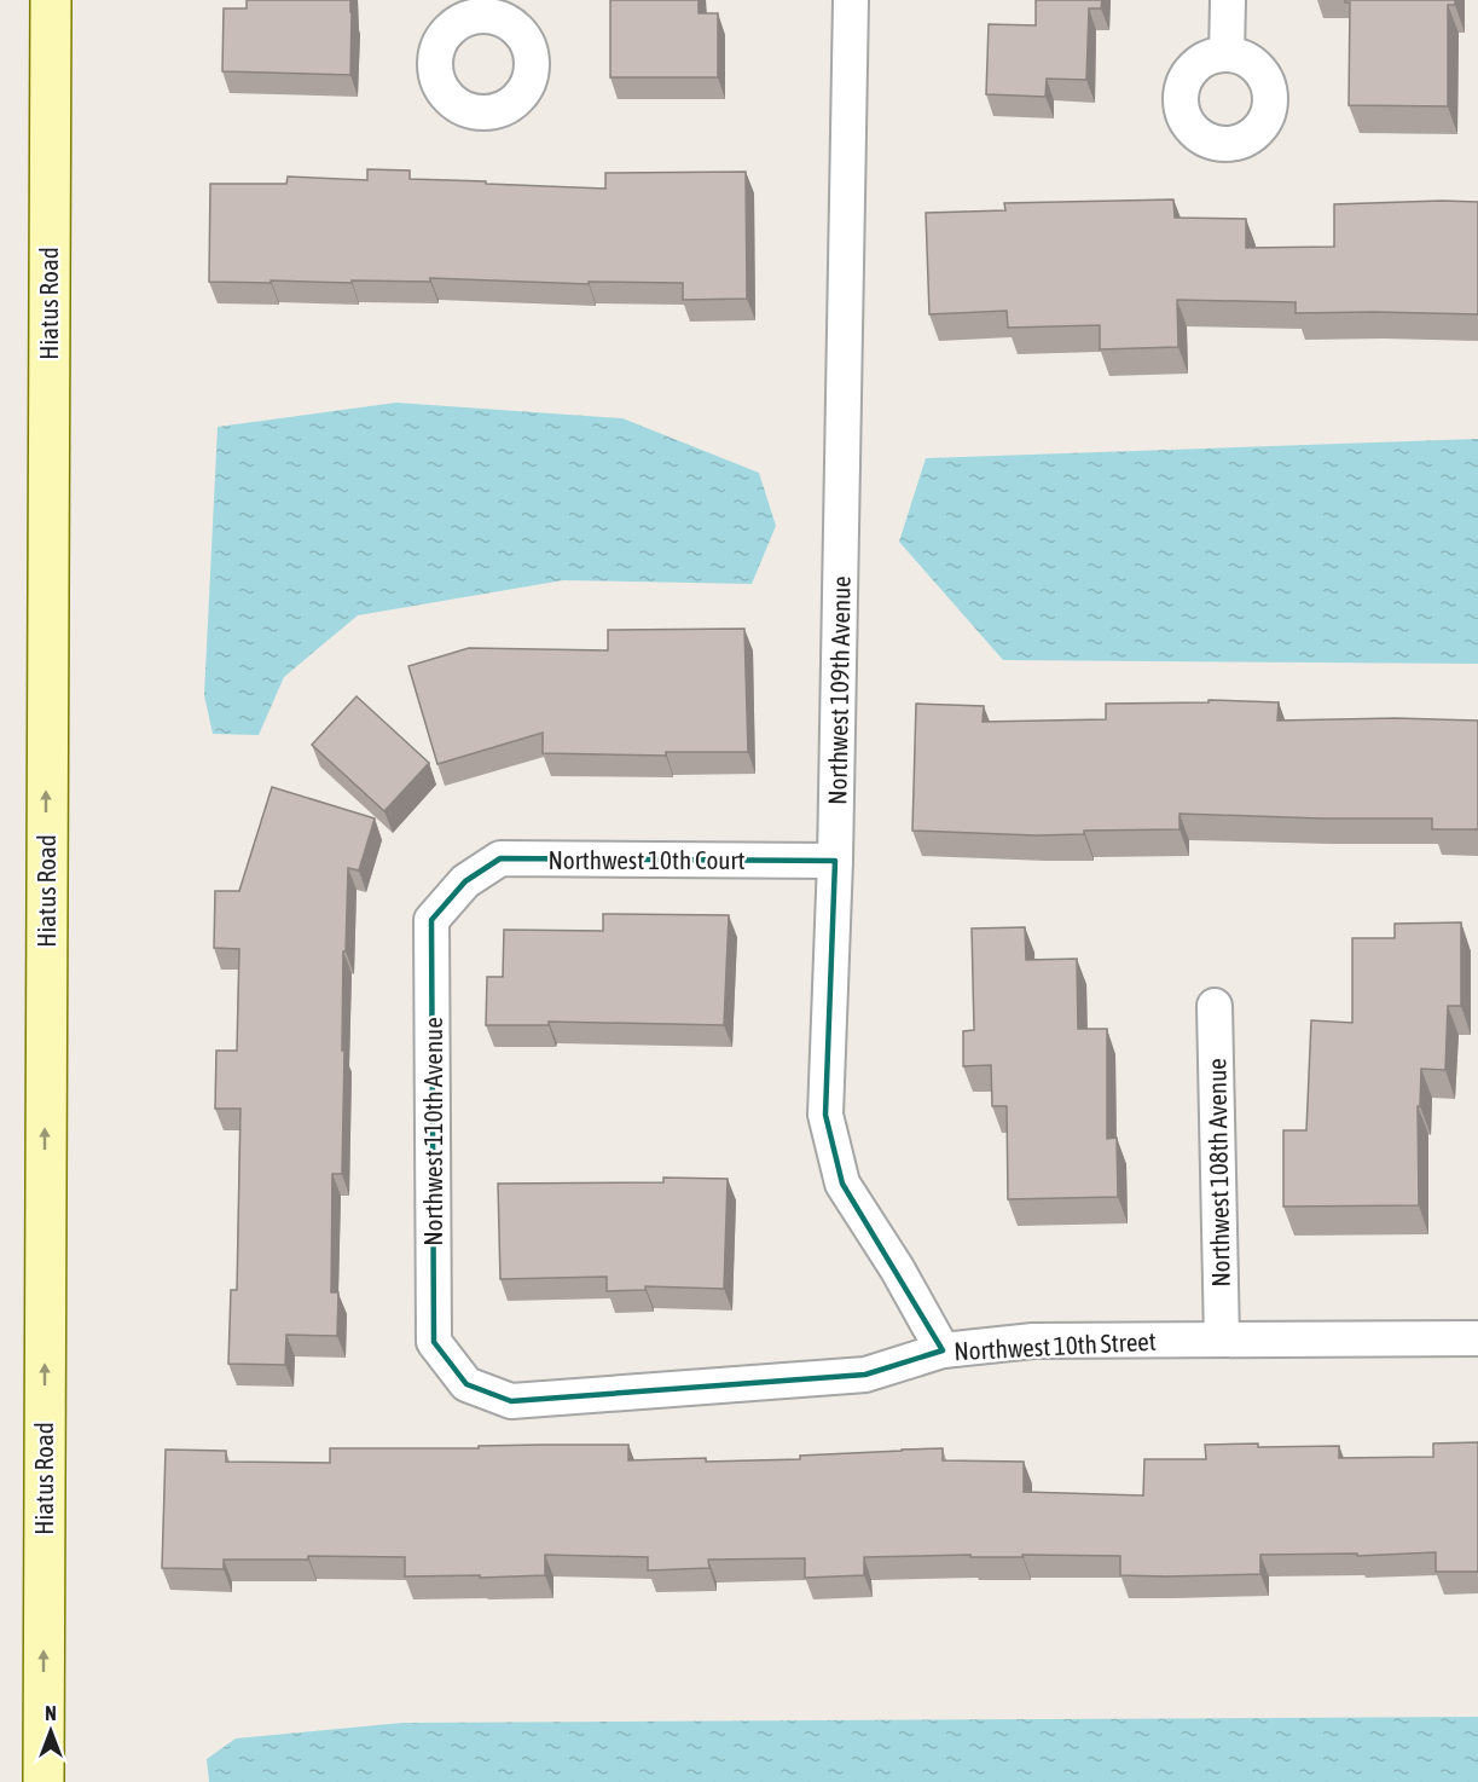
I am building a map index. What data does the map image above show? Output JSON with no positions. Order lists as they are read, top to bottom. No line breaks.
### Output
{"streets":{"main road":["Hiatus Road"],"street":["Northwest 109th Avenue","Northwest 10th Court","Northwest 110th Avenue","Northwest 108th Avenue","Northwest 10th Street"]},"crossings":[["Northwest 109th Avenue","Northwest 10th Court"],["Northwest 109th Avenue","Northwest 10th Street"],["Northwest 10th Court","Northwest 110th Avenue"],["Northwest 110th Avenue","Northwest 10th Street"],["Northwest 108th Avenue","Northwest 10th Street"]],"one_way":["Hiatus Road"],"north":"top"}
